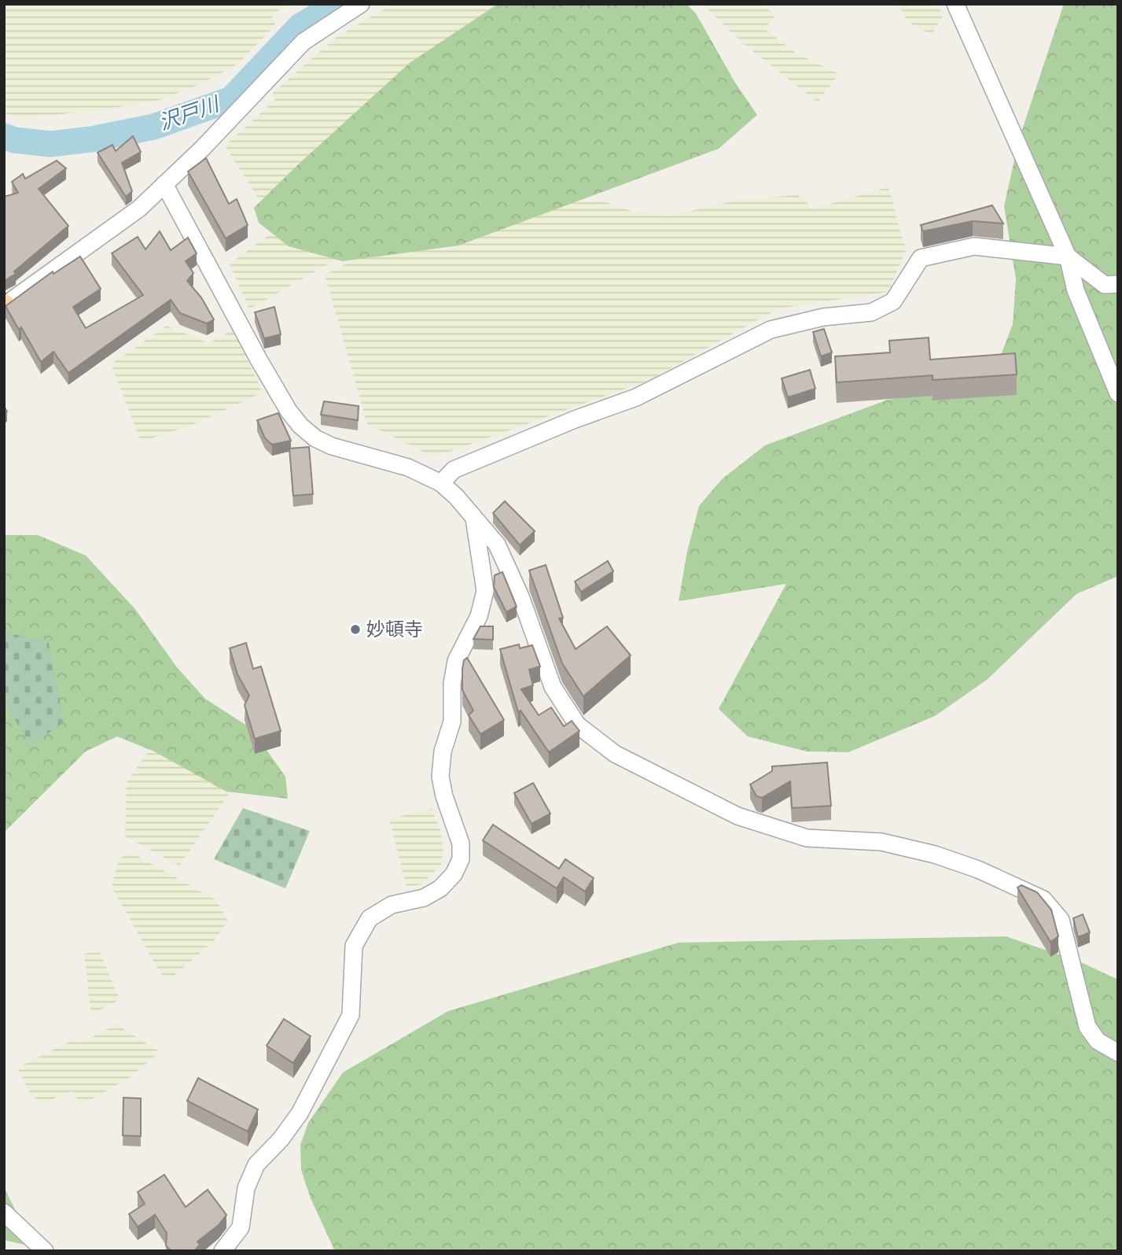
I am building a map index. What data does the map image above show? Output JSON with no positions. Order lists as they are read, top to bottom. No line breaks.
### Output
{"water":["沢戸川"],"places":["妙頓寺"]}
